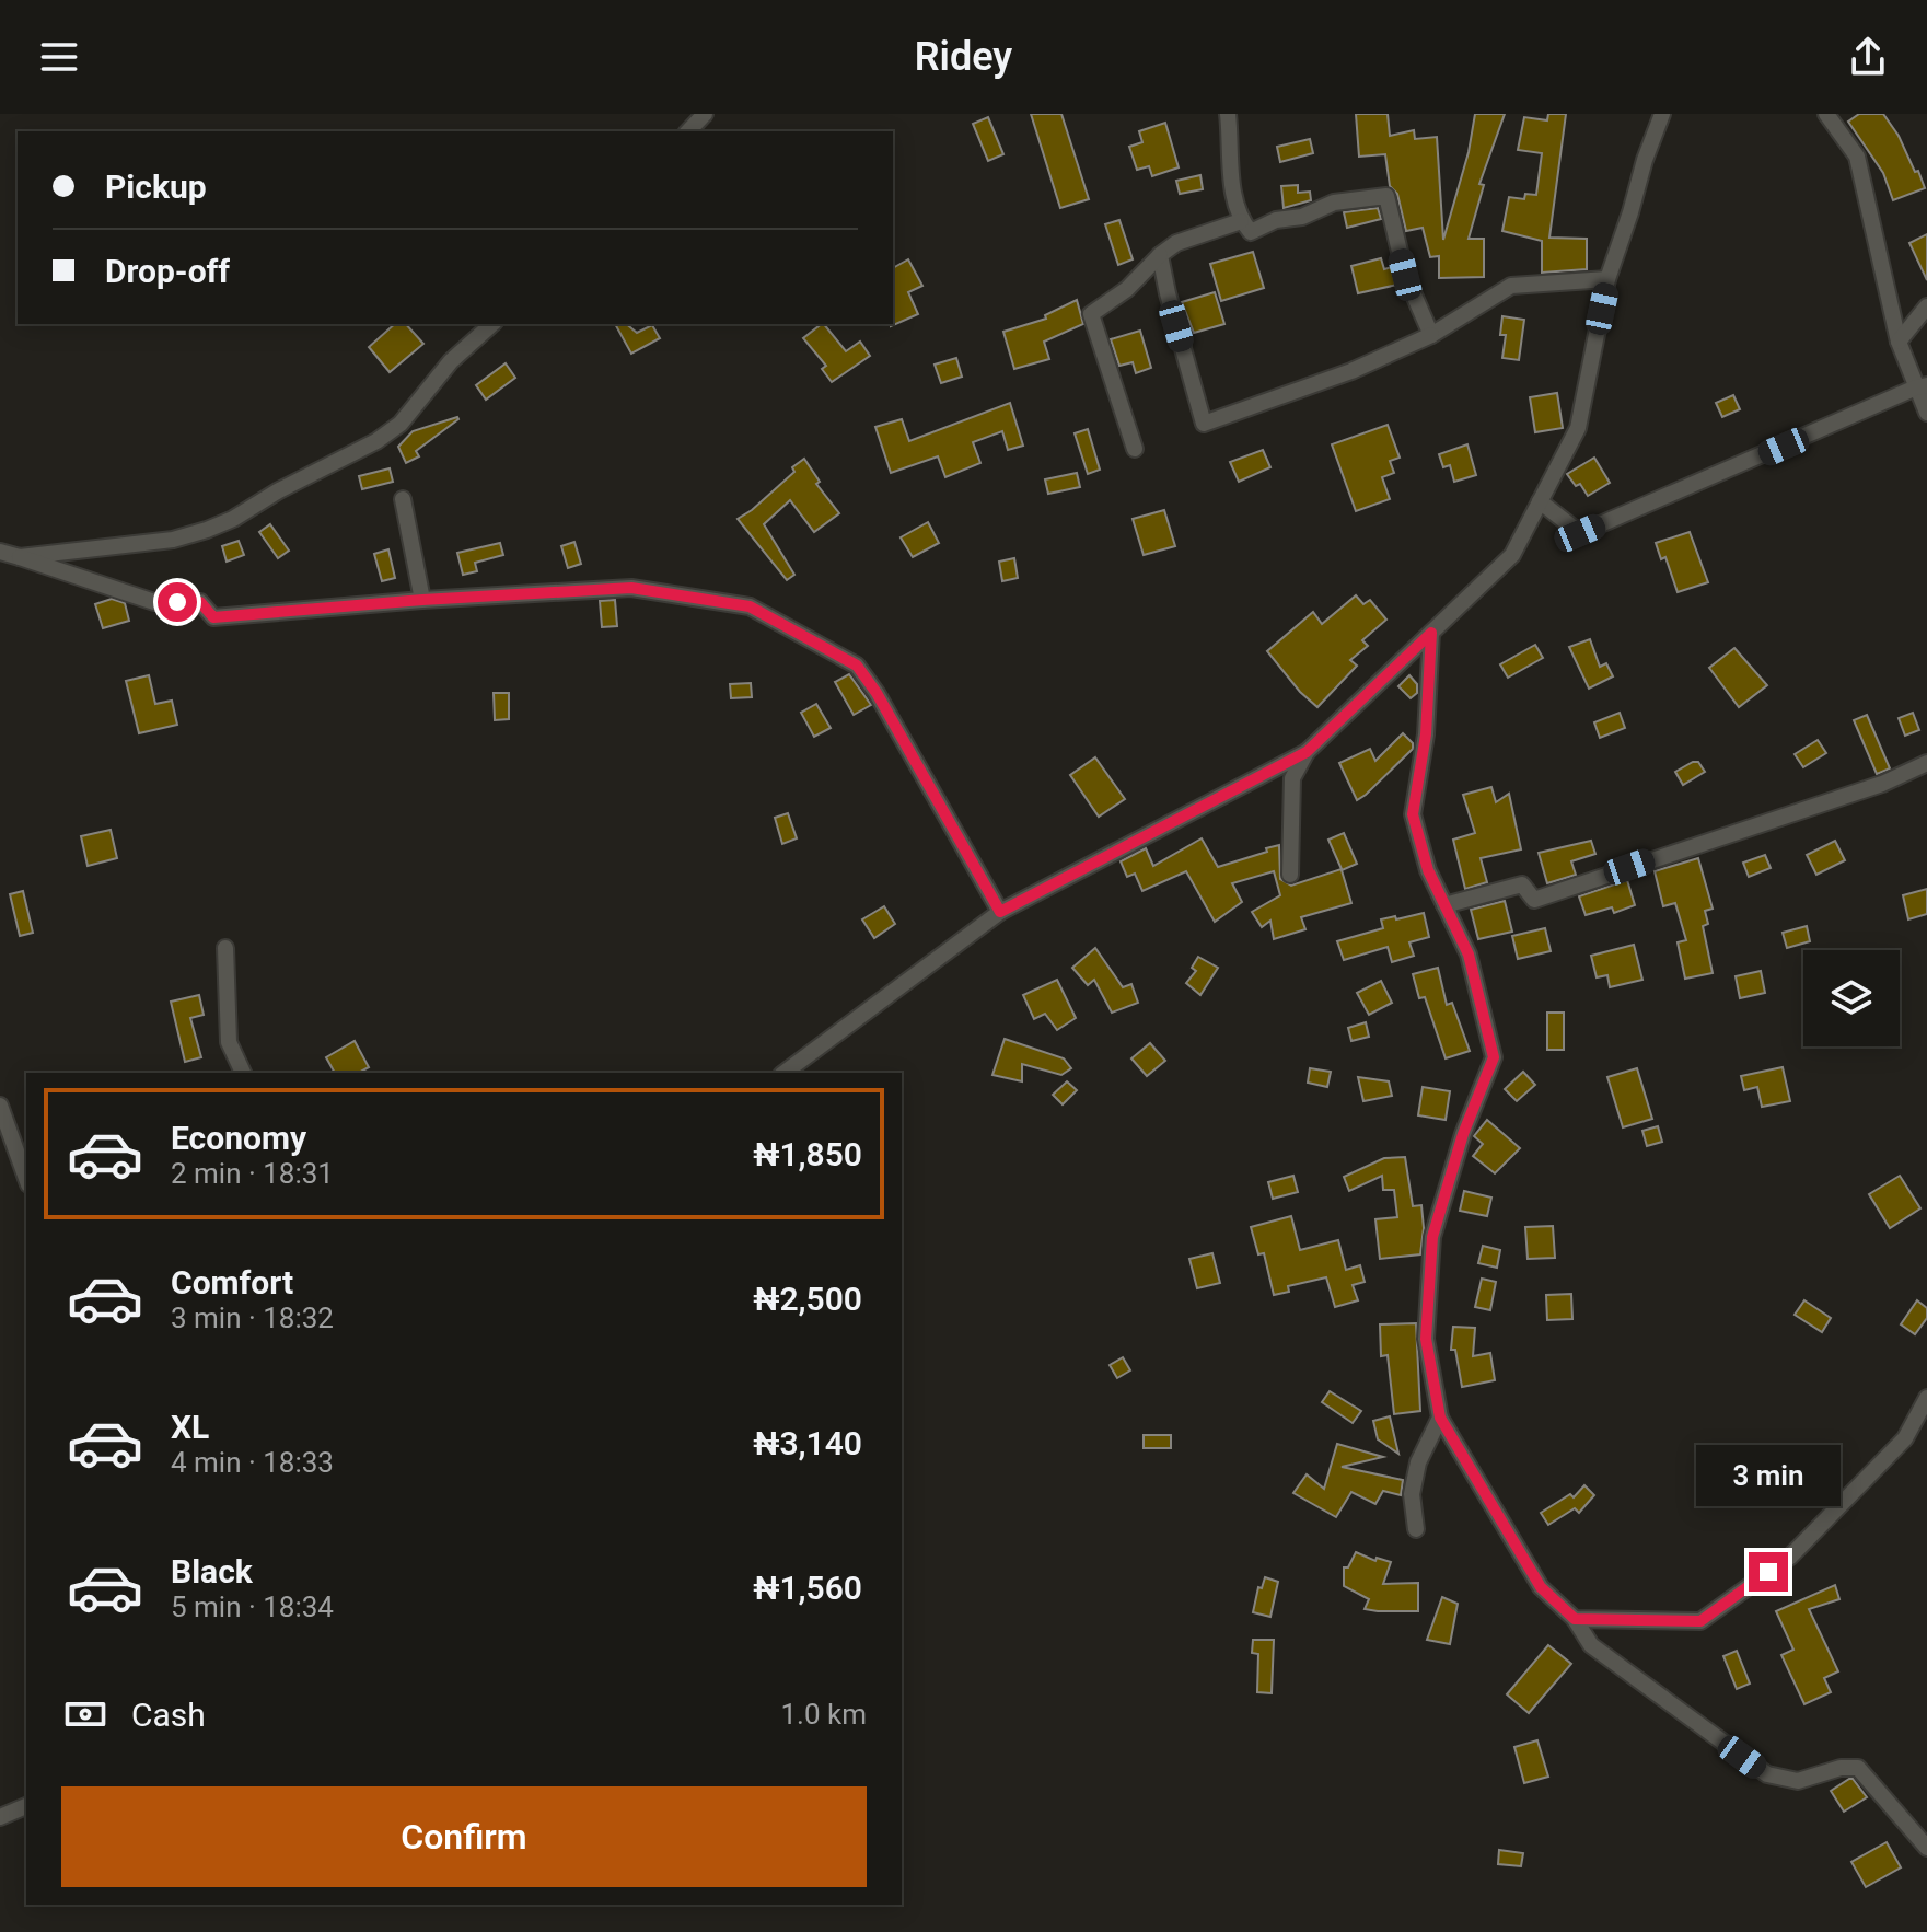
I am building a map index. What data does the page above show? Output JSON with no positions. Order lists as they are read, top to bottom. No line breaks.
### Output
{"page":{"header":"Ridey","banner":["Pickup","Drop-off"],"list":[{"name":"Economy","note":"2 min · 18:31","value":"₦1,850"},{"name":"Comfort","note":"3 min · 18:32","value":"₦2,500"},{"name":"XL","note":"4 min · 18:33","value":"₦3,140"},{"name":"Black","note":"5 min · 18:34","value":"₦1,560"}],"bubble":"3 min","pay":["Cash","1.0 km"],"buttons":"Confirm"}}
